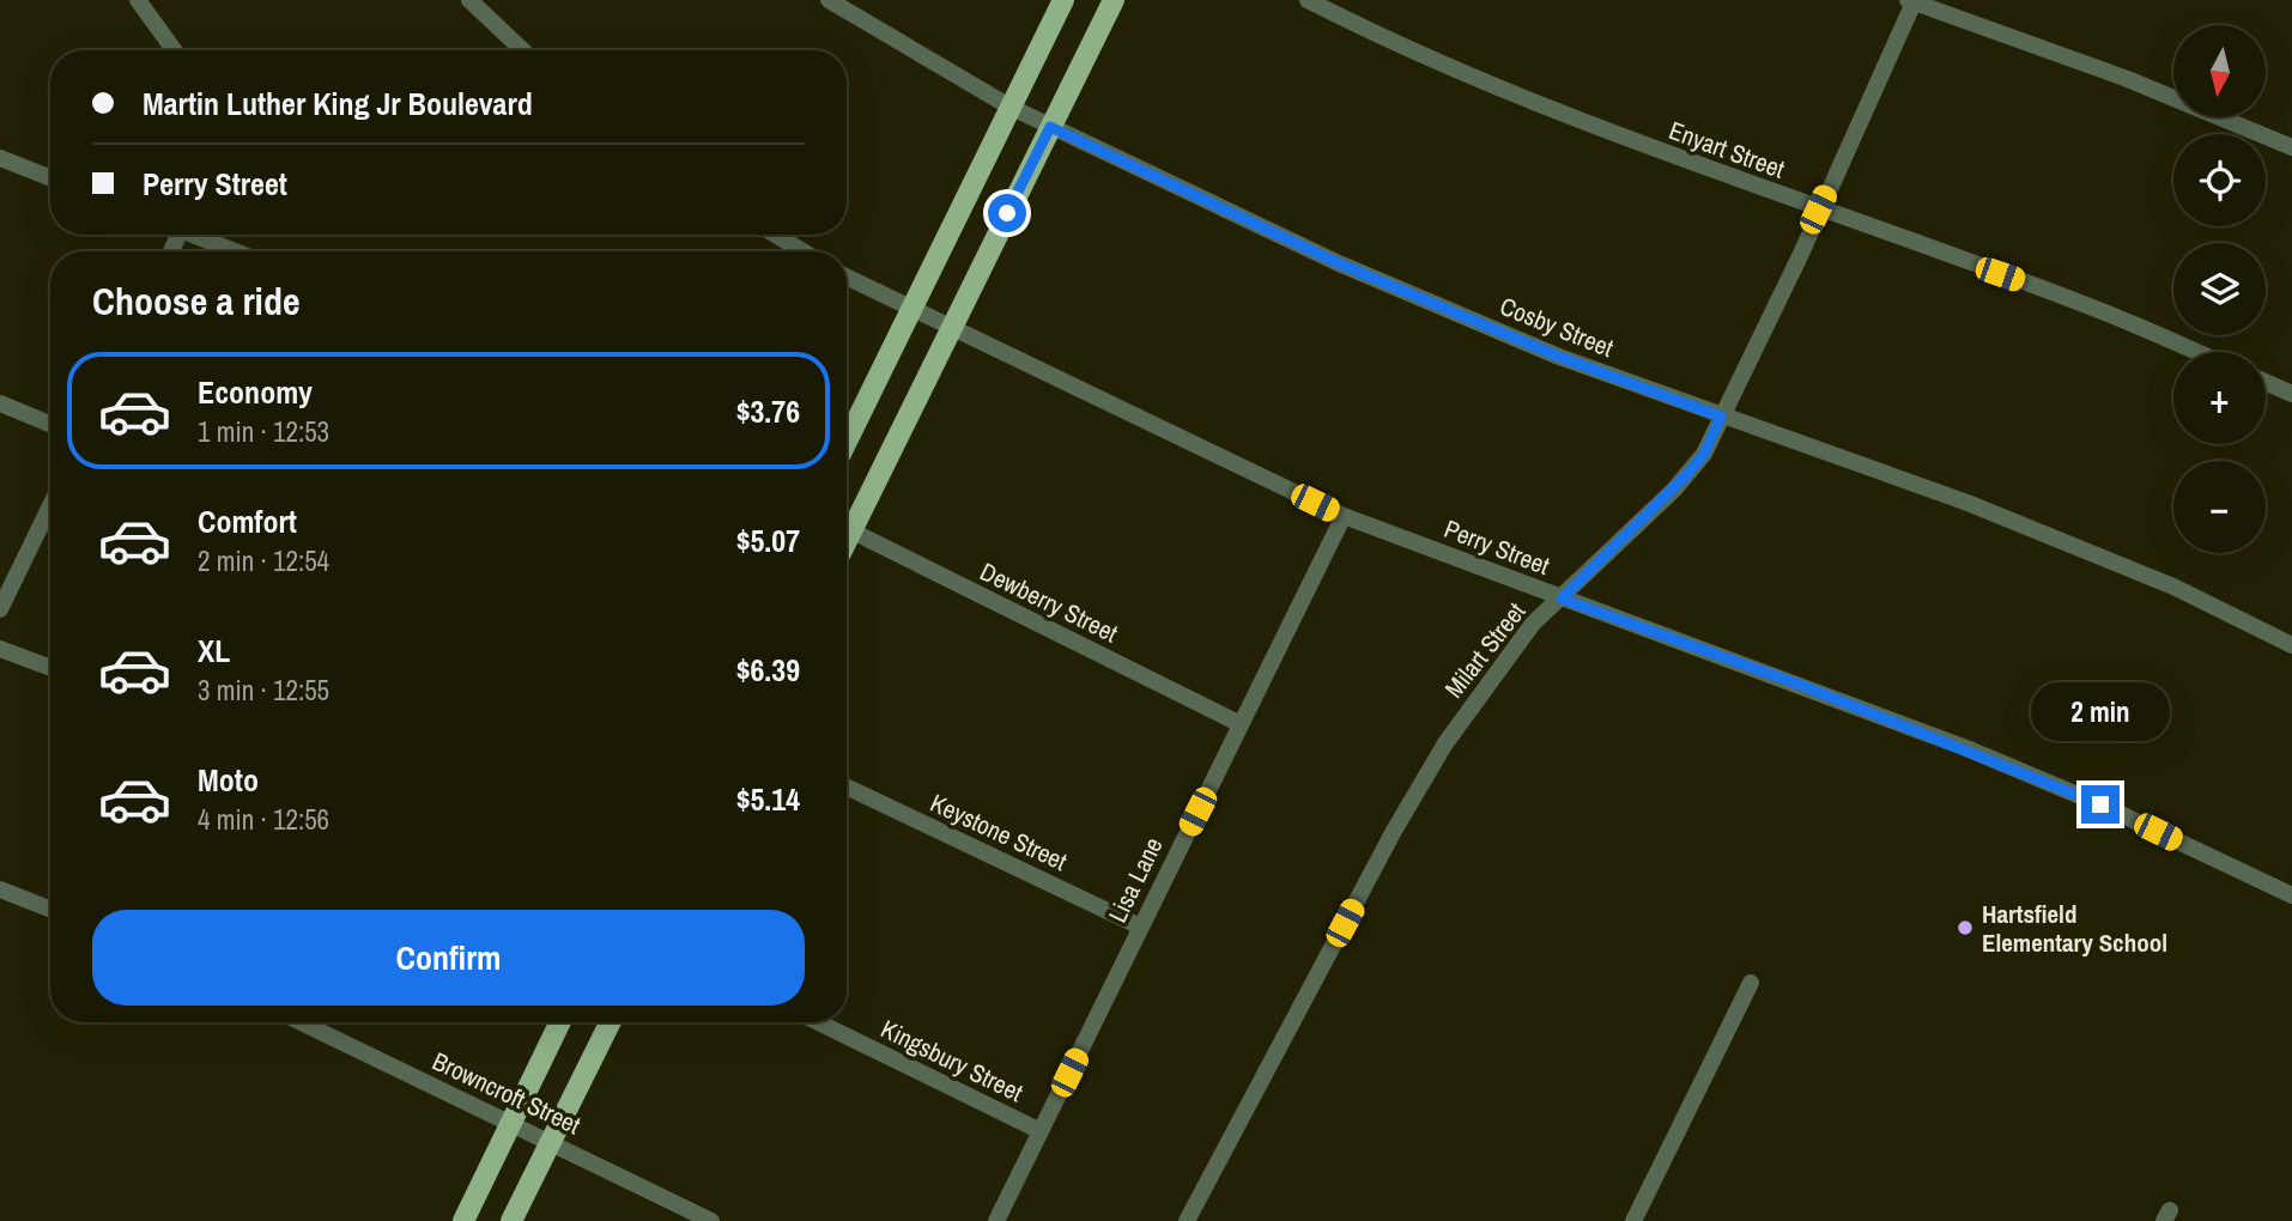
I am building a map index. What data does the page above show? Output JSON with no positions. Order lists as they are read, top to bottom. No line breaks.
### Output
{"streets":{"street":["Enyart Street","Cosby Street","Perry Street","Dewberry Street","Milart Street","Keystone Street","Lisa Lane","Kingsbury Street","Browncroft Street"]},"crossings":[["Enyart Street","Milart Street"],["Cosby Street","Milart Street"],["Perry Street","Milart Street"],["Perry Street","Lisa Lane"],["Dewberry Street","Lisa Lane"],["Keystone Street","Lisa Lane"],["Lisa Lane","Kingsbury Street"]],"places":["Hartsfield Elementary School"],"north":"bottom","page":{"map_buttons":["+","−"],"banner":["Martin Luther King Jr Boulevard","Perry Street"],"heading":"Choose a ride","list":[{"name":"Economy","note":"1 min · 12:53","value":"$3.76"},{"name":"Comfort","note":"2 min · 12:54","value":"$5.07"},{"name":"XL","note":"3 min · 12:55","value":"$6.39"},{"name":"Moto","note":"4 min · 12:56","value":"$5.14"}],"bubble":"2 min","buttons":"Confirm"}}
